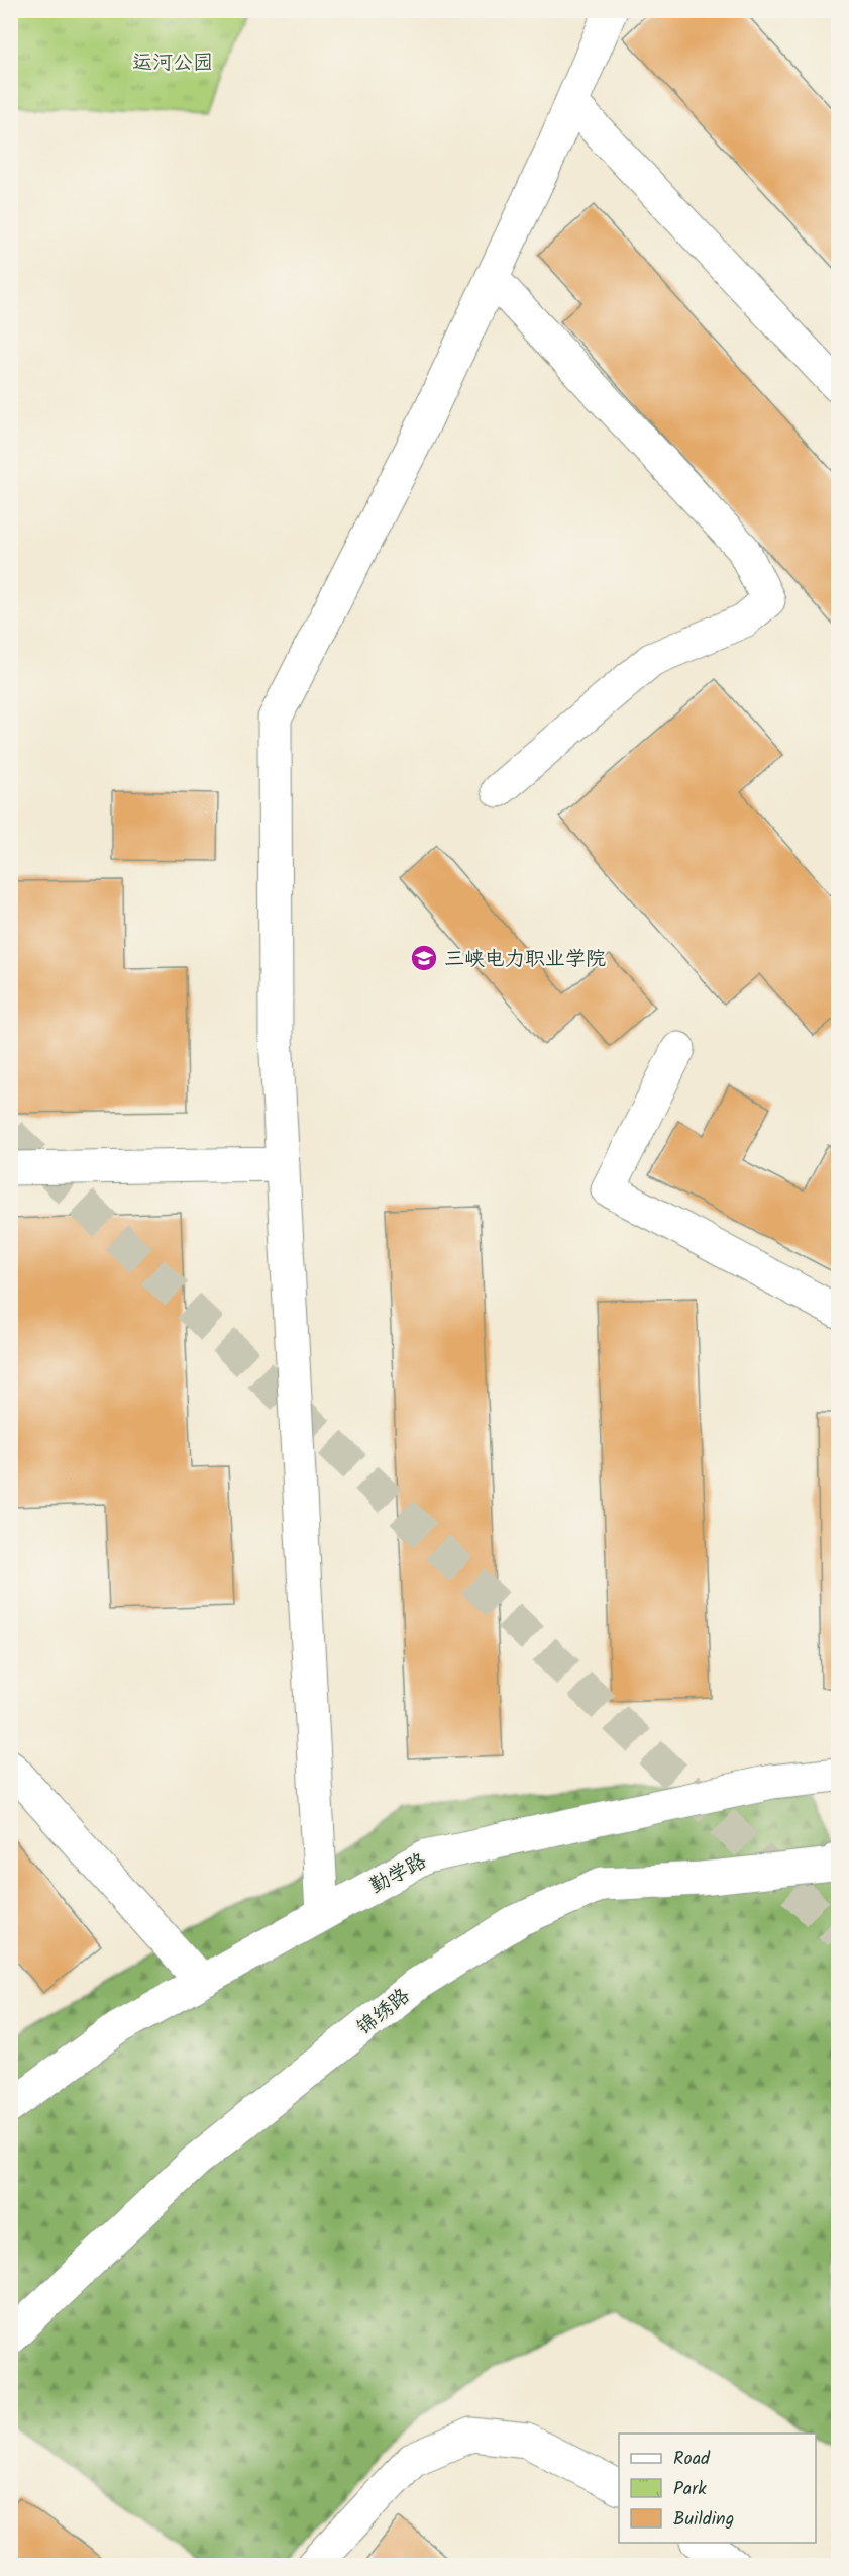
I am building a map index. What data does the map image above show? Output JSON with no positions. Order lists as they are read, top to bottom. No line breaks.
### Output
{"streets":{"lane":["勤学路","锦绣路"]},"parks":["运河公园"],"places":{"school or university":["三峡电力职业学院"]},"legend":["Road","Park","Building"]}
